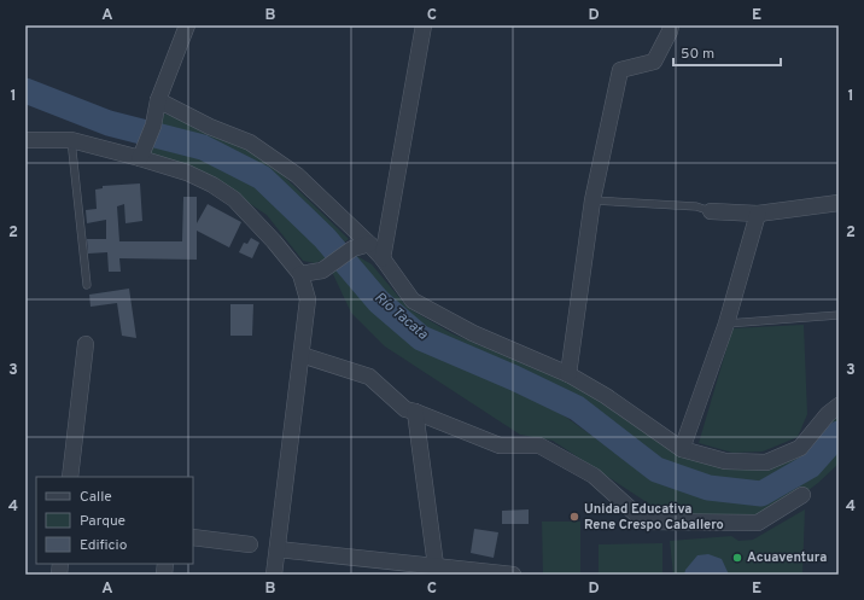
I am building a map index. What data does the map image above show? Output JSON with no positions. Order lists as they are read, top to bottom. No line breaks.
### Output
{"water":["Río Tacata"],"places":["Unidad Educativa Rene Crespo Caballero","Acuaventura"],"legend":["Calle","Parque","Edificio"],"scale_bar":"50 m","grid":{"columns":["A","B","C","D","E"],"rows":["1","2","3","4"]}}
